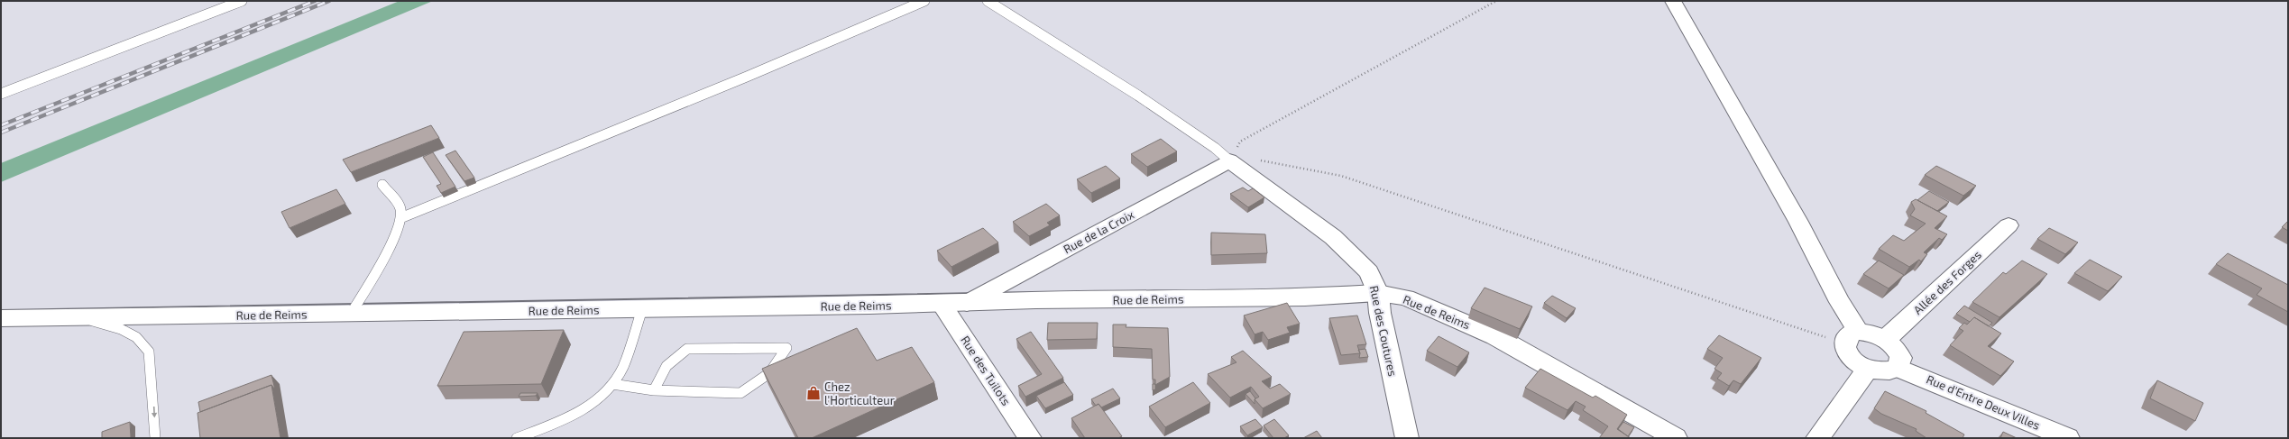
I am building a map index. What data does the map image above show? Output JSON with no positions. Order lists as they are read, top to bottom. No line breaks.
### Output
{"streets":{"street":["Rue de la Croix","Allée des Forges","Rue de Reims","Rue des Coutures","Rue des Tuilots","Rue d'Entre Deux Villes"]},"crossings":[["Rue de la Croix","Rue de Reims"],["Rue de la Croix","Rue des Coutures"],["Allée des Forges","Rue d'Entre Deux Villes"],["Rue de Reims","Rue des Coutures"],["Rue de Reims","Rue des Tuilots"]],"places":{"shop":["Chez l'Horticulteur"]}}
